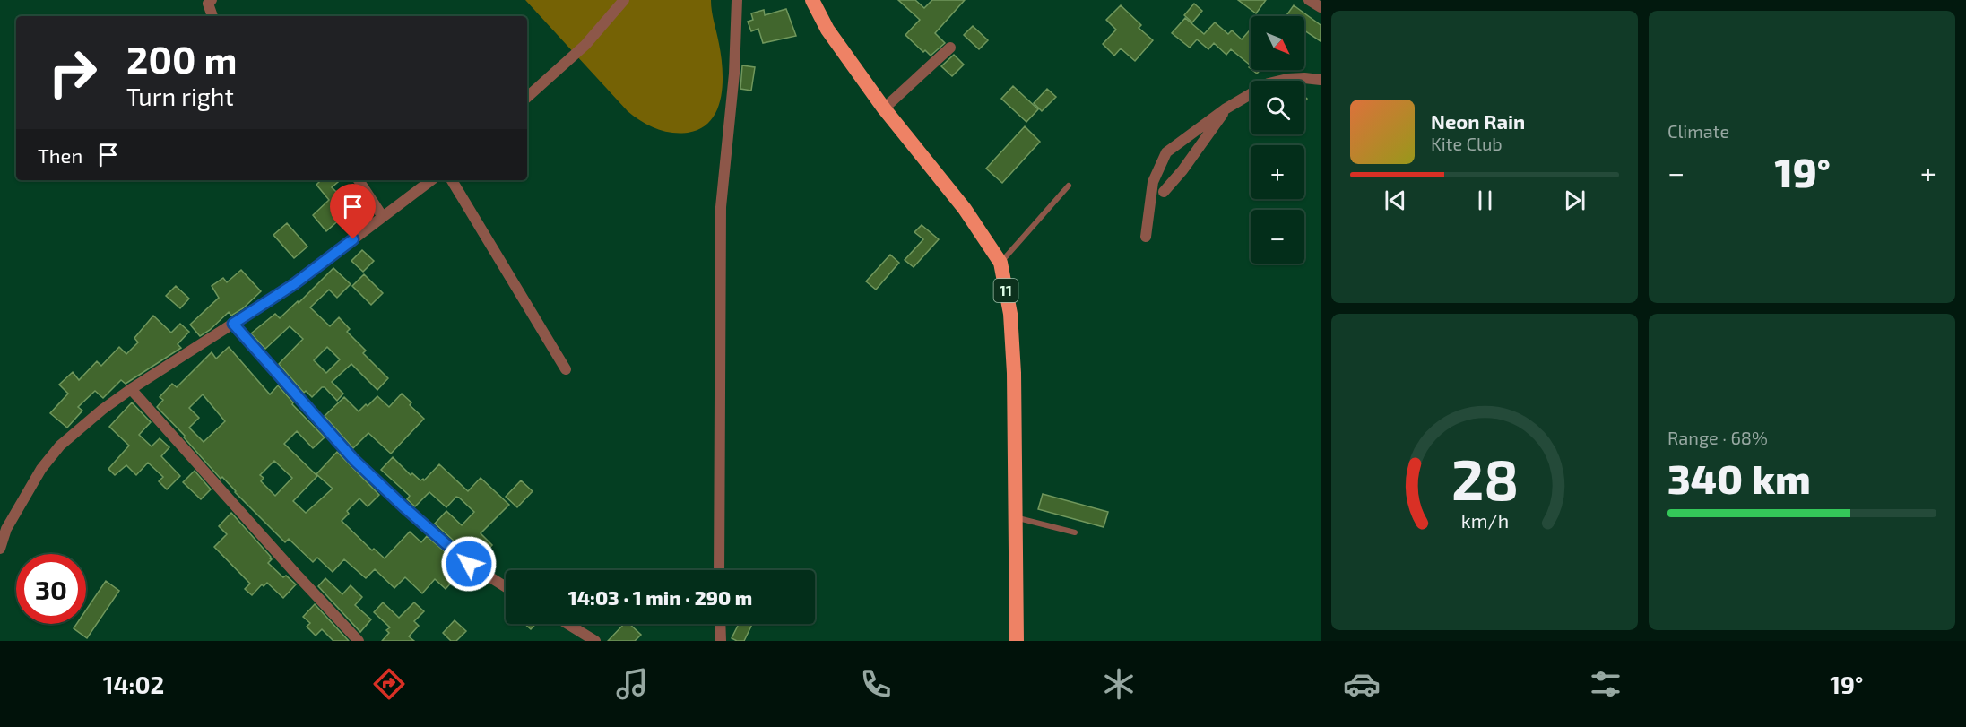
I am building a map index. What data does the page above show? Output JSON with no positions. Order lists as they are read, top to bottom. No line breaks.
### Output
{"streets":{"highway":["11"]},"north":"bottom right","page":{"tile":["Climate",["Range · 68%","340 km"]],"map_buttons":["+","−"],"turn":["200 m","Turn right"],"song":["Neon Rain","Kite Club"],"then":"Then","heat":["−","19°","+"],"limit":"30","trip":"14:03 · 1 min · 290 m","tabs":["14:02","19°"],"gauge":["28","km/h"]}}
